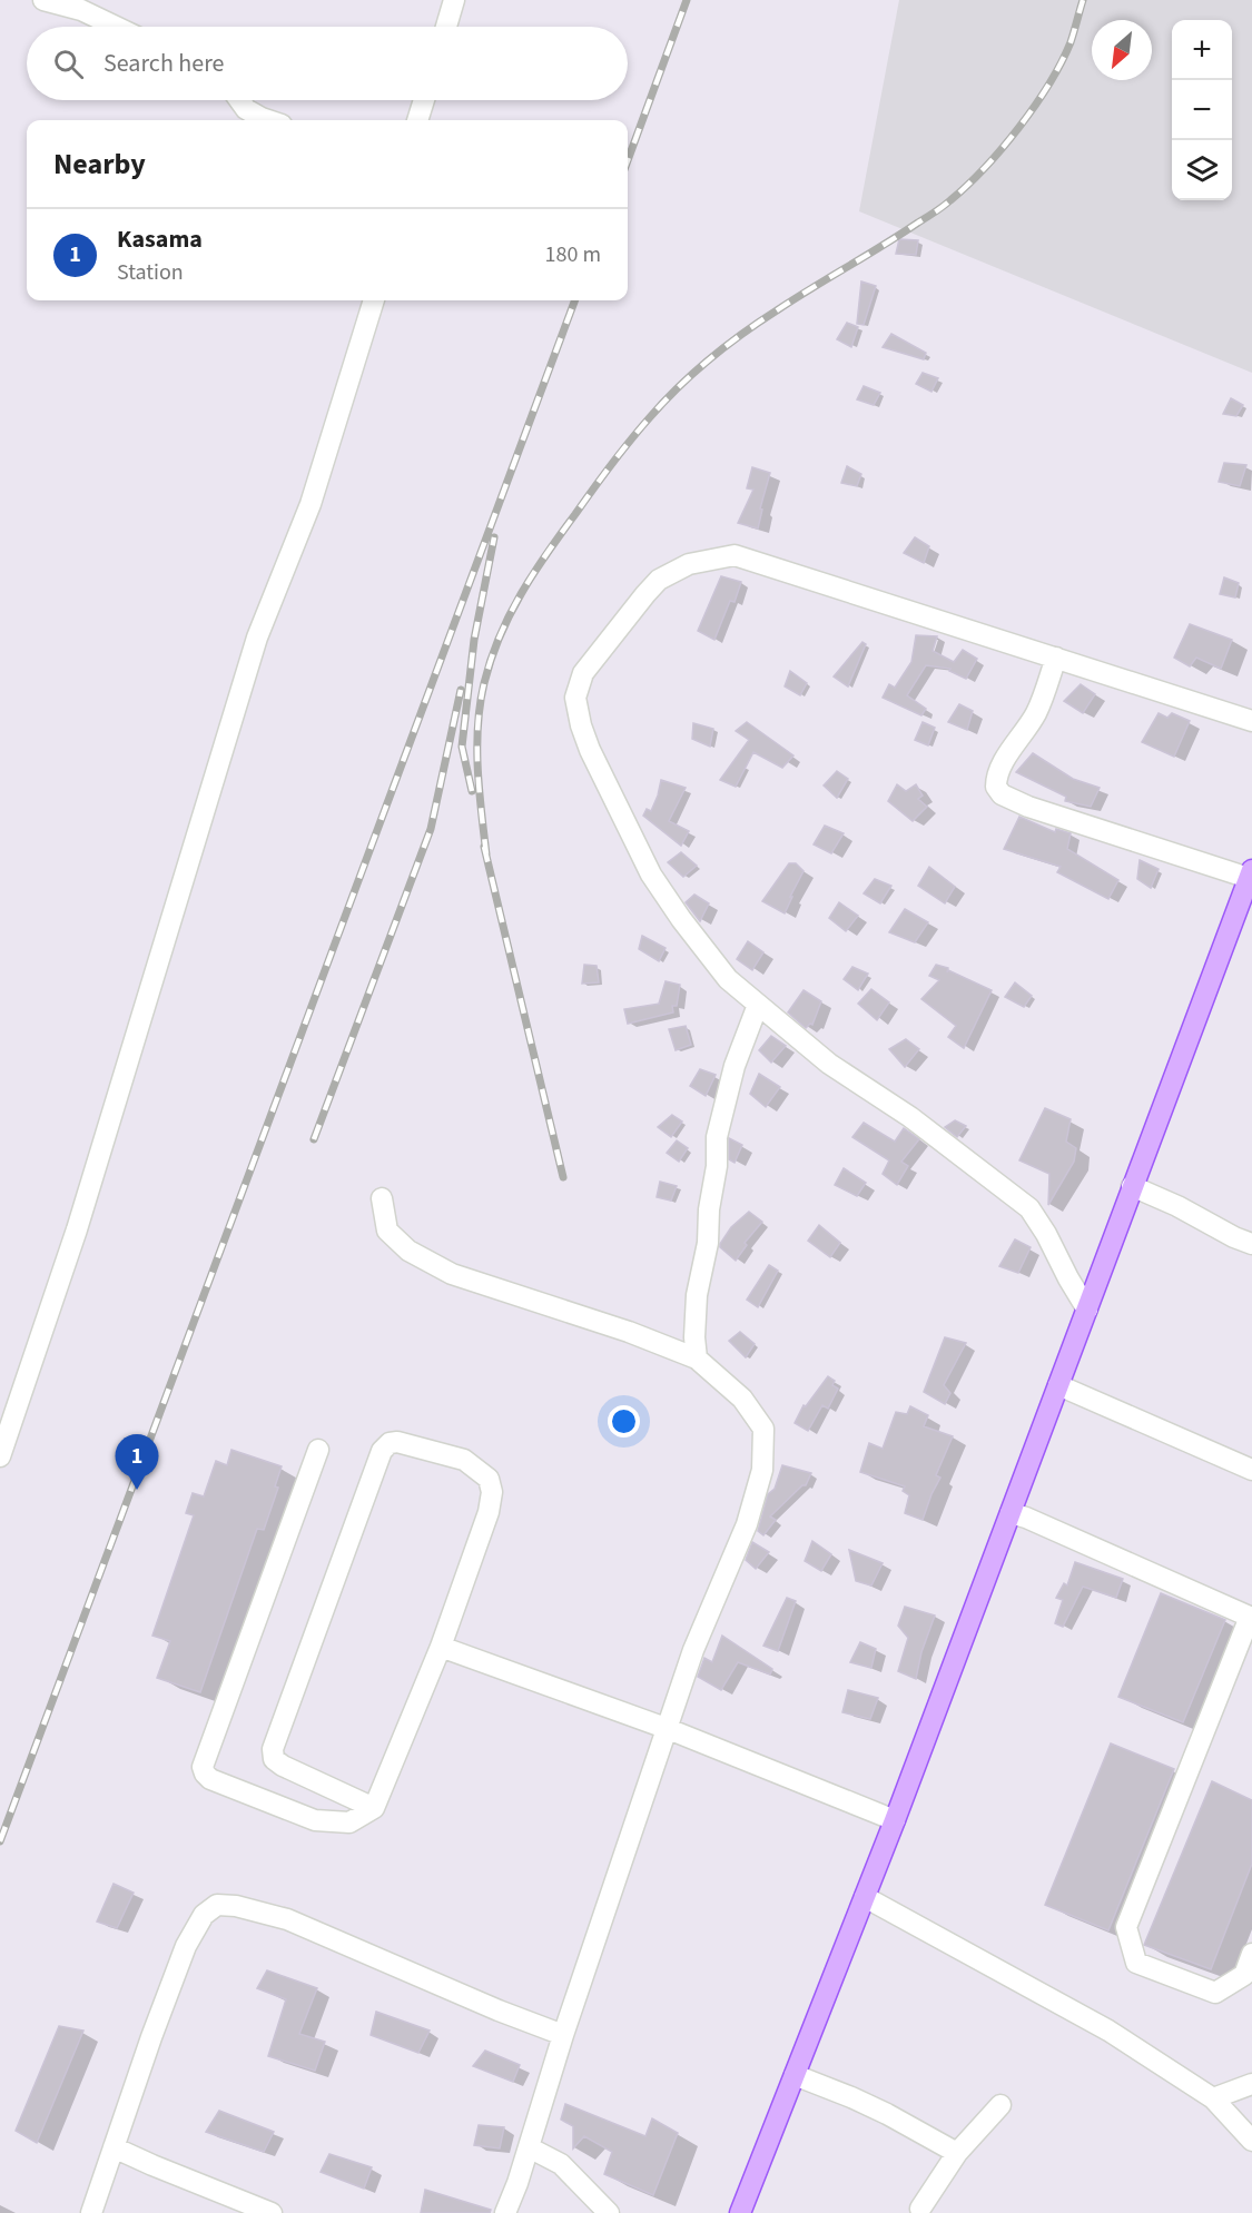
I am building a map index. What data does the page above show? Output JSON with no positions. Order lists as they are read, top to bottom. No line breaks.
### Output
{"north":"bottom left","page":{"map_buttons":["+","−"],"search":"Search here","heading":"Nearby","list":[{"mark":"1","name":"Kasama","note":"Station","value":"180 m"}],"pins":"1"}}
